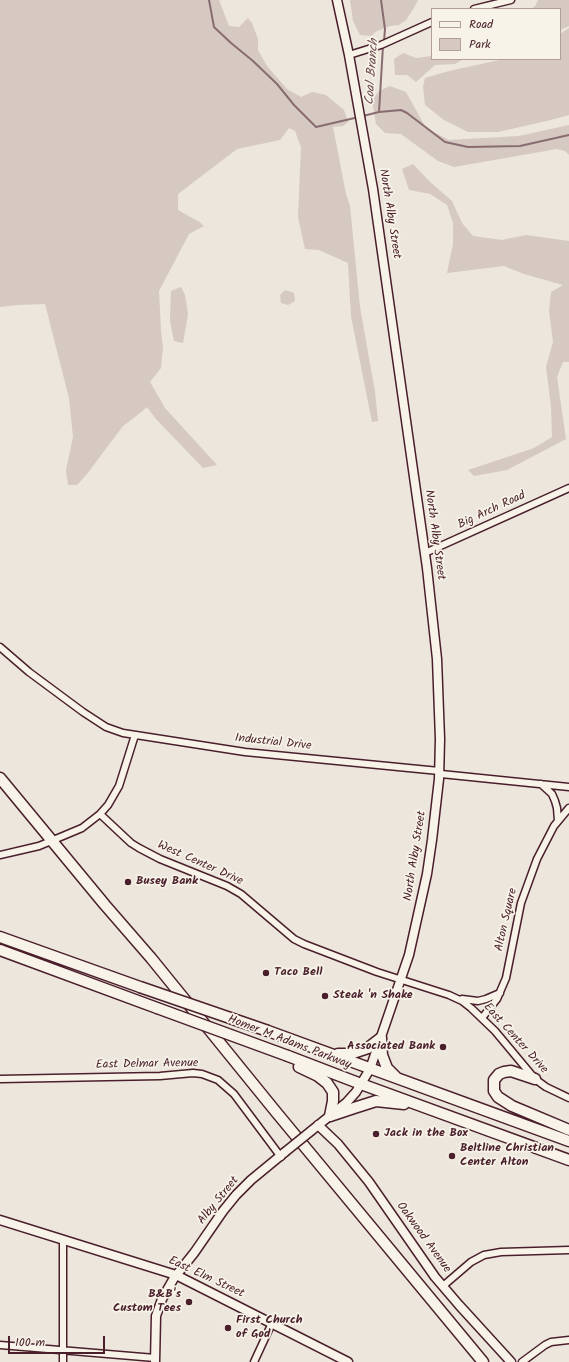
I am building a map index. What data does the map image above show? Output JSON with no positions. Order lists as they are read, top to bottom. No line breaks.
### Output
{"streets":{"main road":["Homer M Adams Parkway"],"street":["North Alby Street","Big Arch Road","Industrial Drive","West Center Drive","Alton Square","East Center Drive","East Delmar Avenue","Alby Street","Oakwood Avenue","East Elm Street"]},"crossings":[["North Alby Street","Big Arch Road"],["North Alby Street","Industrial Drive"],["North Alby Street","West Center Drive"],["North Alby Street","East Center Drive"],["North Alby Street","Homer M Adams Parkway"],["North Alby Street","Alby Street"],["West Center Drive","East Center Drive"],["Alton Square","East Center Drive"],["Homer M Adams Parkway","Alby Street"],["East Delmar Avenue","Alby Street"],["Alby Street","Oakwood Avenue"],["Alby Street","East Elm Street"]],"water":["Coal Branch"],"places":["Busey Bank","Taco Bell","Steak 'n Shake","Associated Bank","Jack in the Box","Beltline Christian Center Alton","B&B's Custom Tees","First Church of God"],"legend":["Road","Park"],"scale_bar":"100 m"}
